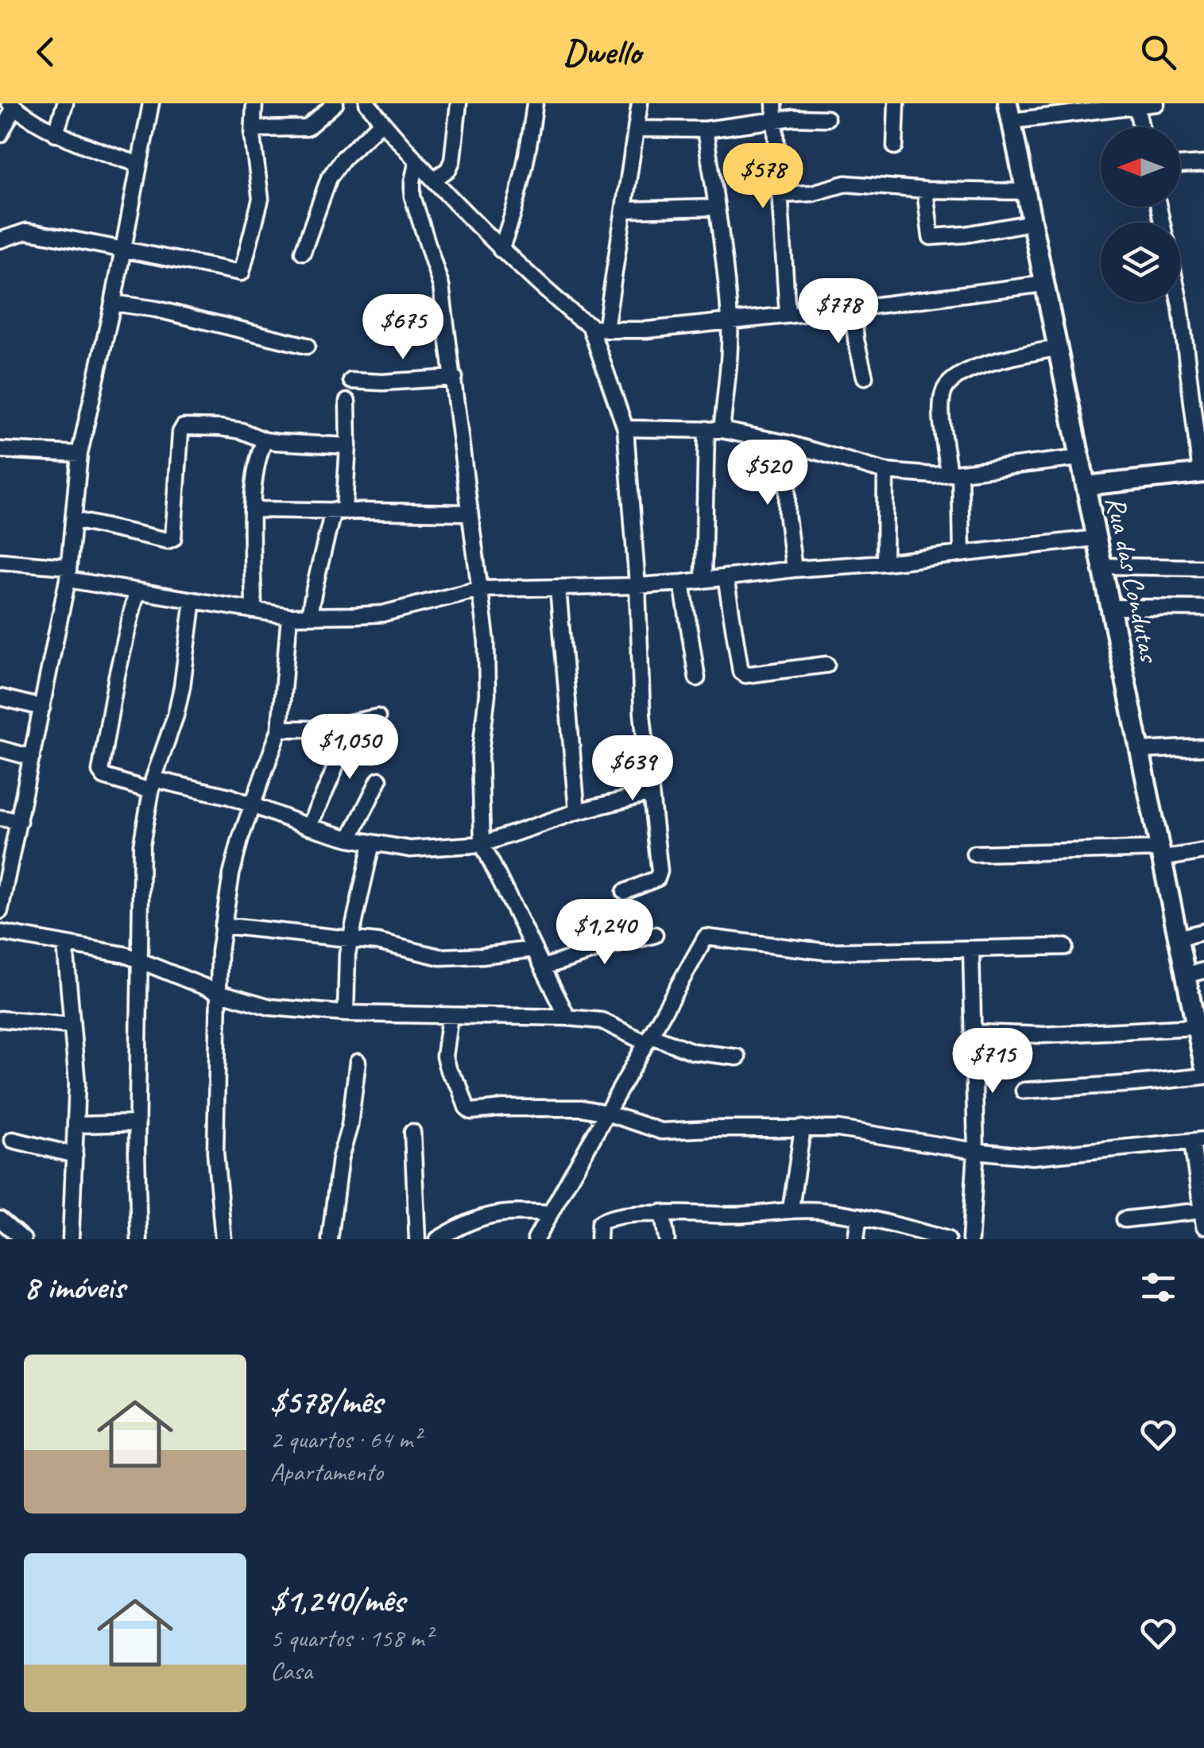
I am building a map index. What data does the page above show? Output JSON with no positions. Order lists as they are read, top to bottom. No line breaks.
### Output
{"streets":{"street":["Rua das Condutas"]},"north":"left","page":{"header":"Dwello","price":["$578","$778","$675","$520","$1,050","$639","$1,240","$715"],"heading":"8 imóveis","list":[{"name":"$578/mês","note":"2 quartos · 64 m² · Apartamento"},{"name":"$1,240/mês","note":"5 quartos · 158 m² · Casa"}]}}
